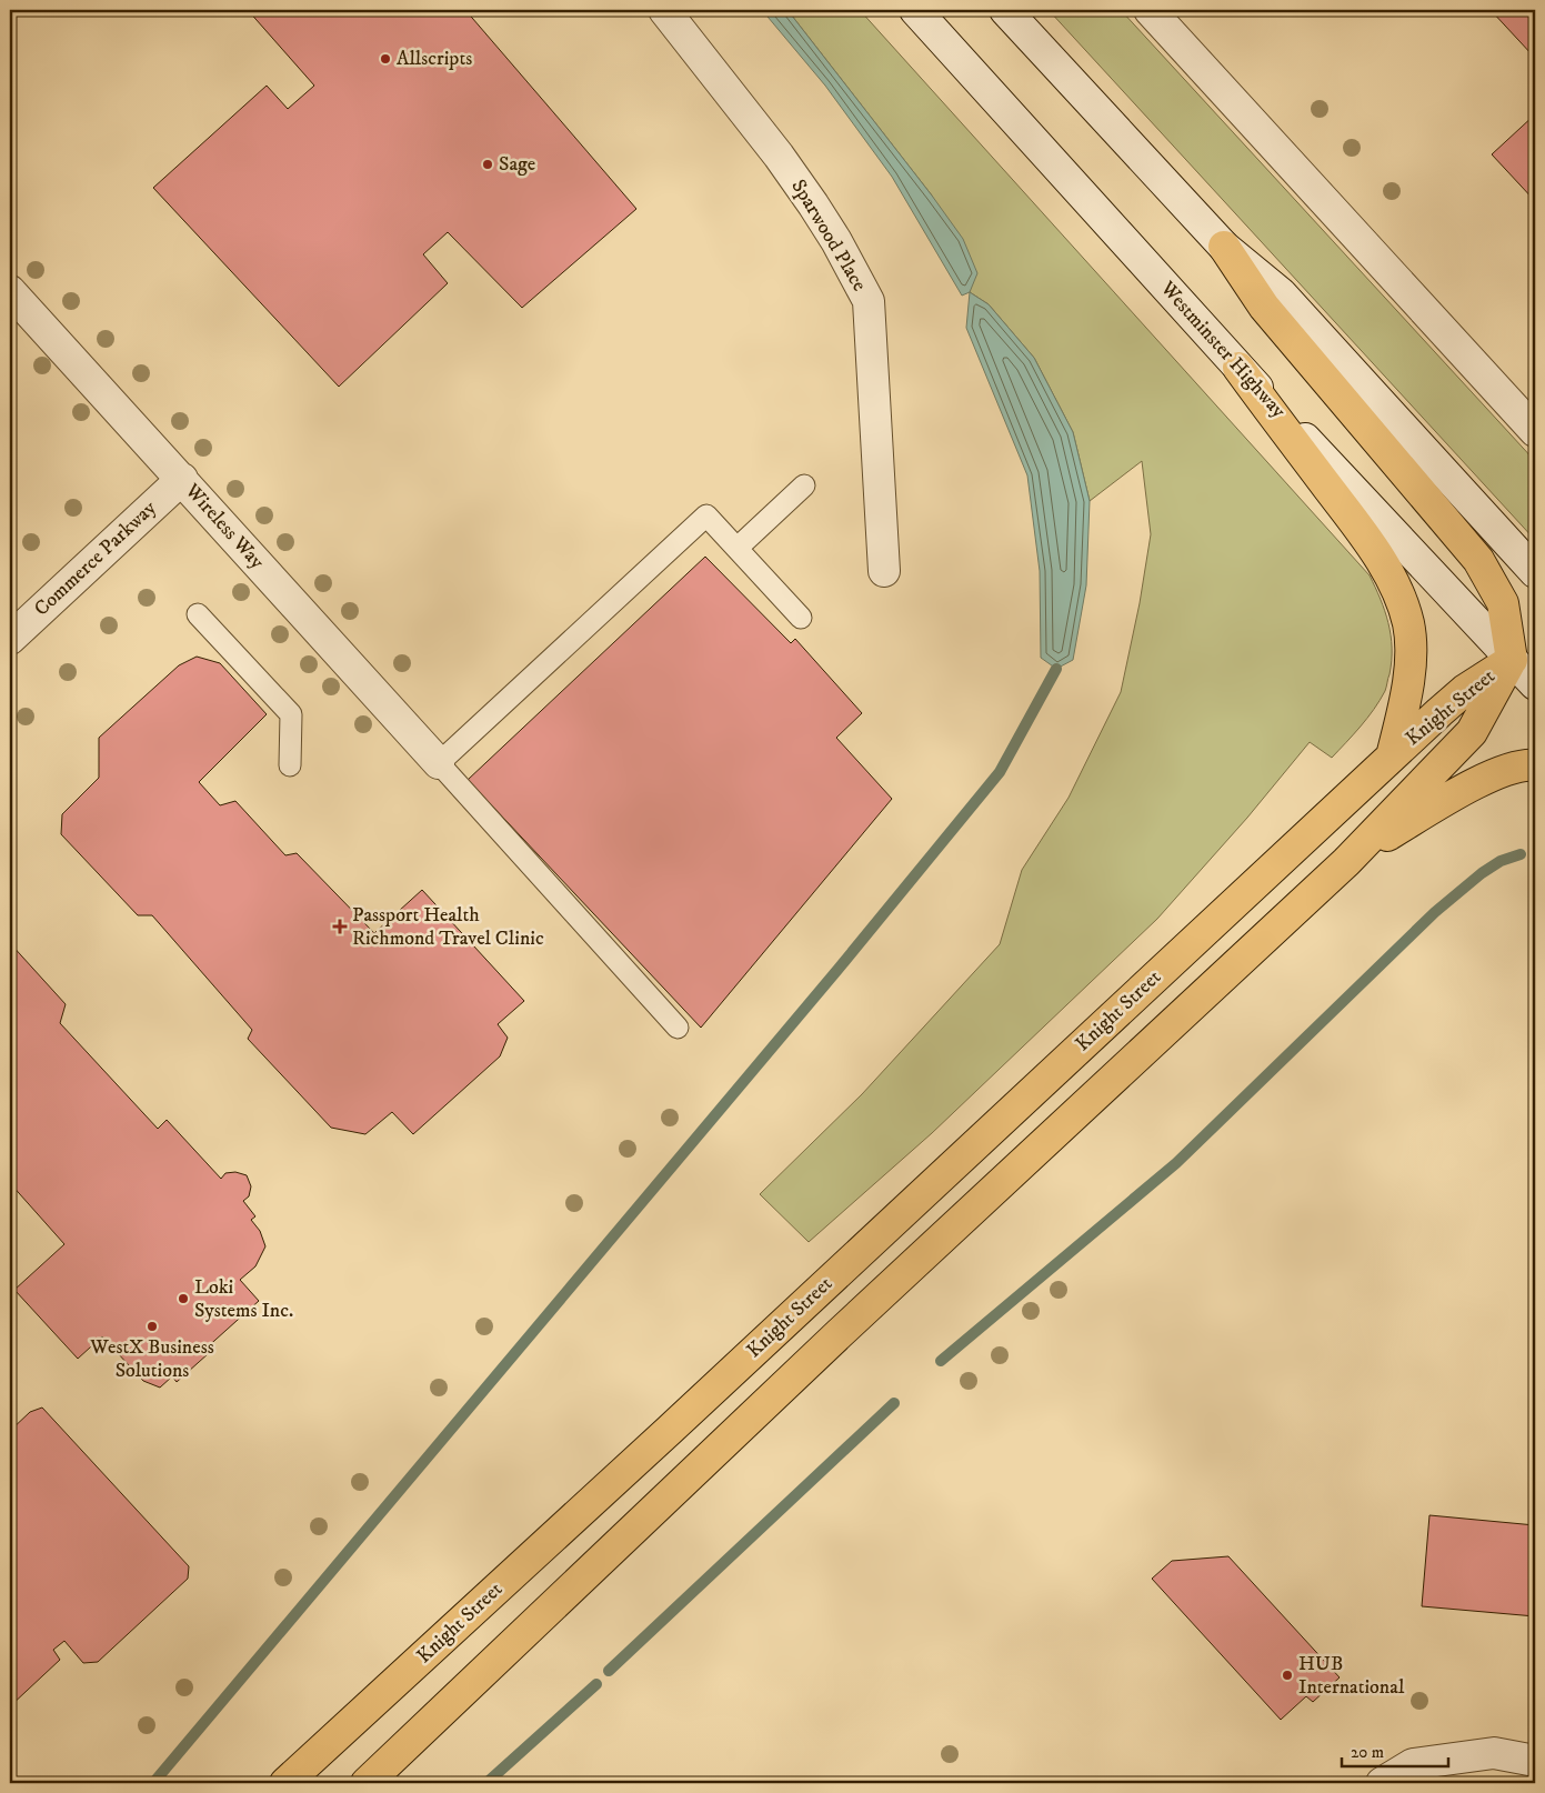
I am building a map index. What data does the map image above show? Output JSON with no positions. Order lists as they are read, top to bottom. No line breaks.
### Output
{"streets":{"highway":["Knight Street"],"street":["Sparwood Place","Westminster Highway","Wireless Way","Commerce Parkway"]},"crossings":[["Westminster Highway","Knight Street"],["Wireless Way","Commerce Parkway"]],"places":{"other":["Allscripts","Sage","Loki Systems Inc.","WestX Business Solutions","HUB International"],"health":["Passport Health Richmond Travel Clinic"]},"scale_bar":"20 m"}
